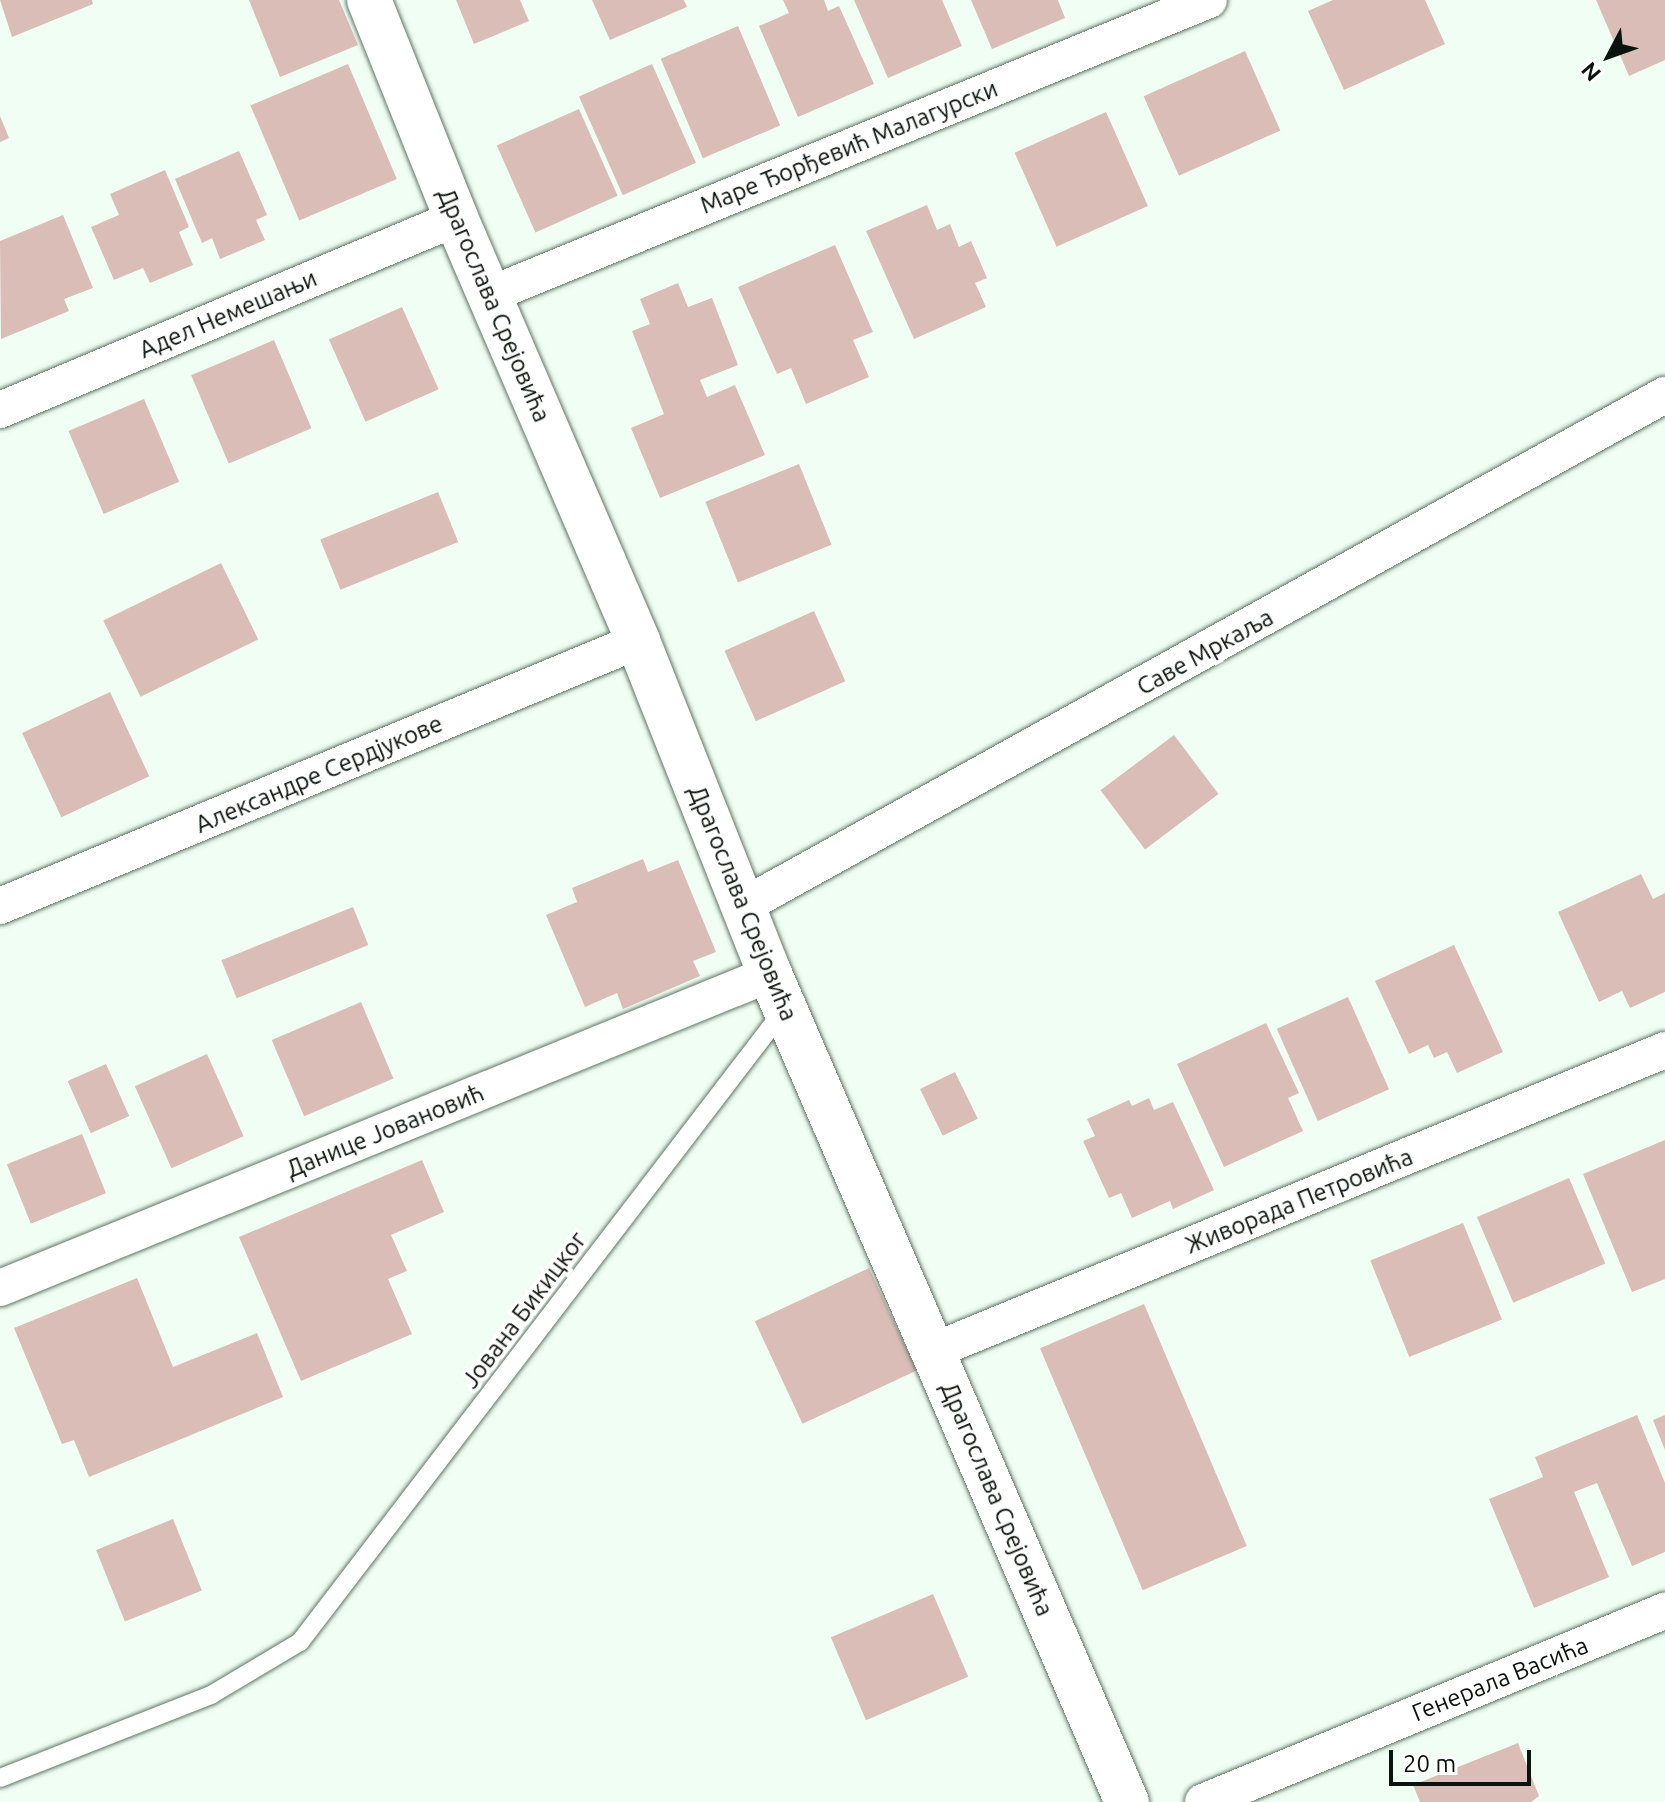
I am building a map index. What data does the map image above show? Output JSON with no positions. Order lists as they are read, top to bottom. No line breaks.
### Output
{"streets":{"street":["Маре Ђорђевић Малагурски","Драгослава Срејовића","Адел Немешањи","Саве Мркаља","Александре Сердјукове","Данице Јовановић","Живорада Петровића","Генерала Васића"],"lane":["Јована Бикицког"]},"crossings":[["Маре Ђорђевић Малагурски","Драгослава Срејовића"],["Драгослава Срејовића","Адел Немешањи"],["Драгослава Срејовића","Саве Мркаља"],["Драгослава Срејовића","Александре Сердјукове"],["Драгослава Срејовића","Данице Јовановић"],["Драгослава Срејовића","Живорада Петровића"],["Драгослава Срејовића","Јована Бикицког"],["Данице Јовановић","Јована Бикицког"]],"scale_bar":"20 m","north":"bottom left"}
